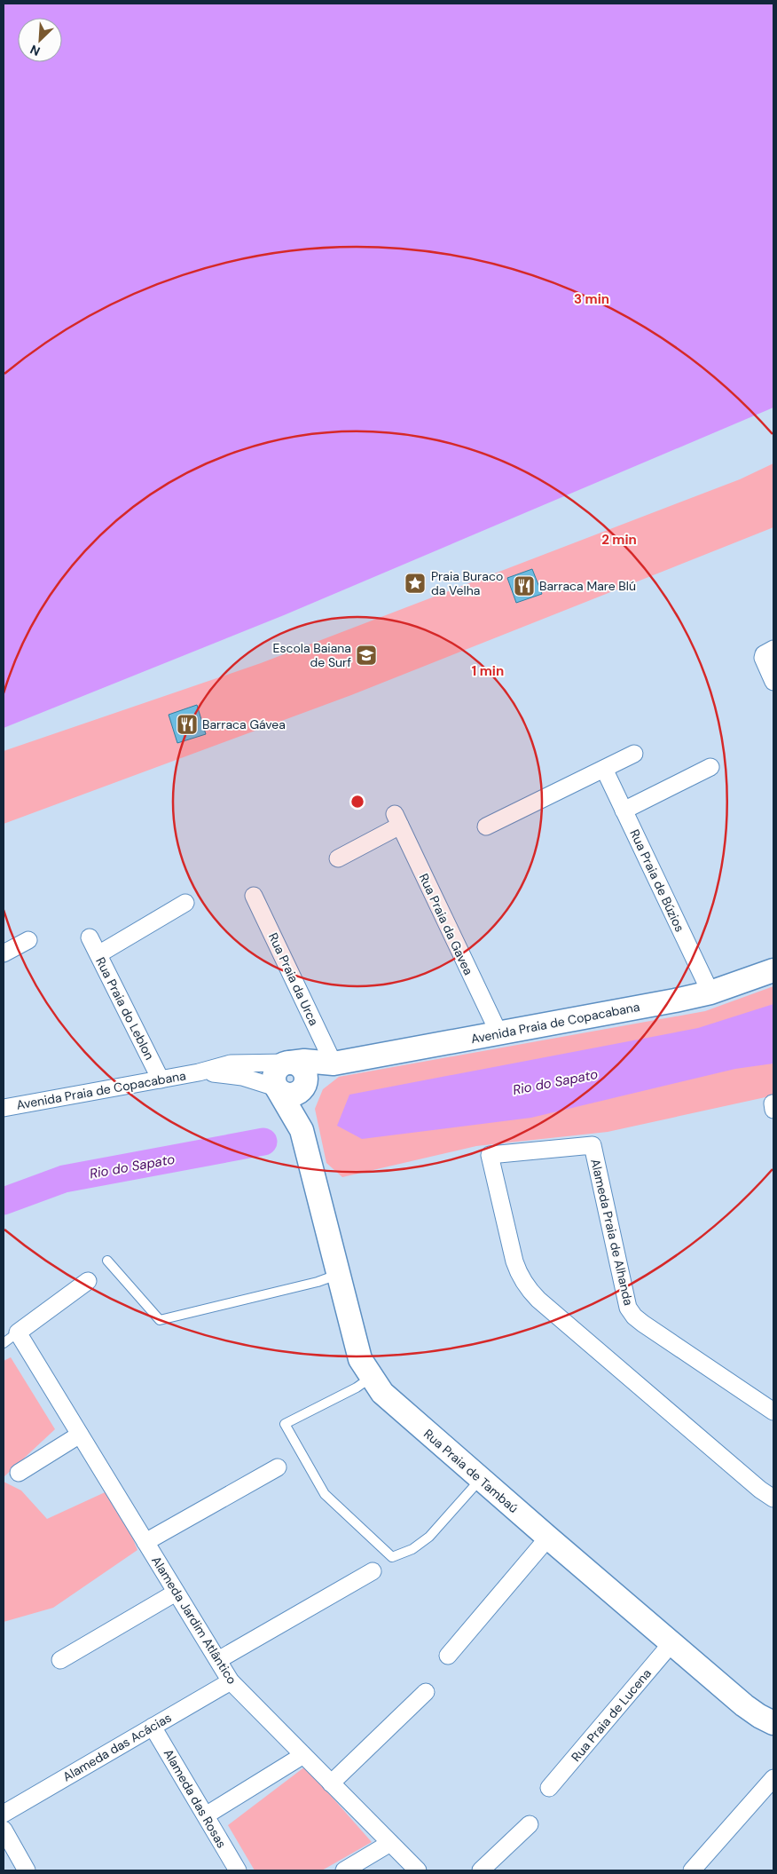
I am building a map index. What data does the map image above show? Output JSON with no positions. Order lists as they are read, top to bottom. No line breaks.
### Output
{"streets":{"street":["Rua Praia de Búzios","Rua Praia da Gavea","Rua Praia da Urca","Rua Praia do Leblon","Avenida Praia de Copacabana","Alameda Praia de Alhanda","Rua Praia de Tambaú","Alameda Jardim Atlântico","Rua Praia de Lucena","Alameda das Acácias","Alameda das Rosas"]},"crossings":[["Rua Praia de Búzios","Avenida Praia de Copacabana"],["Rua Praia da Gavea","Avenida Praia de Copacabana"],["Rua Praia da Urca","Avenida Praia de Copacabana"],["Rua Praia do Leblon","Avenida Praia de Copacabana"],["Avenida Praia de Copacabana","Rua Praia de Tambaú"],["Rua Praia de Tambaú","Rua Praia de Lucena"],["Alameda Jardim Atlântico","Alameda das Acácias"],["Alameda das Acácias","Alameda das Rosas"]],"water":["Rio do Sapato"],"places":{"place":["Praia Buraco da Velha"],"restaurant":["Barraca Mare Blú","Barraca Gávea"],"school or university":["Escola Baiana de Surf"]},"north":"bottom left","rings":["3 min","2 min","1 min"]}
